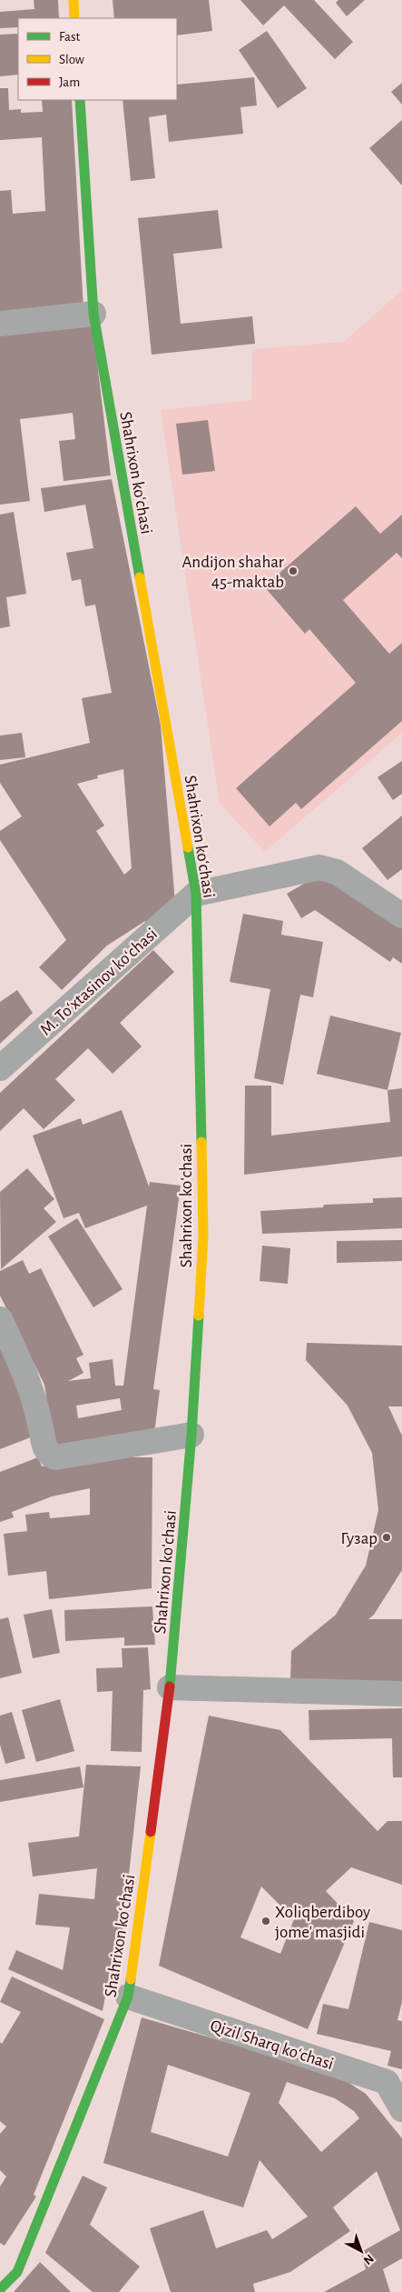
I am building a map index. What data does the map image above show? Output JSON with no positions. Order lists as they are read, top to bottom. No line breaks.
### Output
{"streets":{"street":["Shahrixon koʻchasi","M. Toʻxtasinov koʻchasi","Qizil Sharq koʻchasi"]},"crossings":[["Shahrixon koʻchasi","M. Toʻxtasinov koʻchasi"],["Shahrixon koʻchasi","Qizil Sharq koʻchasi"]],"places":["Andijon shahar 45-maktab","Гузар","Xoliqberdiboy jome' masjidi"],"legend":["Fast","Slow","Jam"],"north":"bottom right"}
